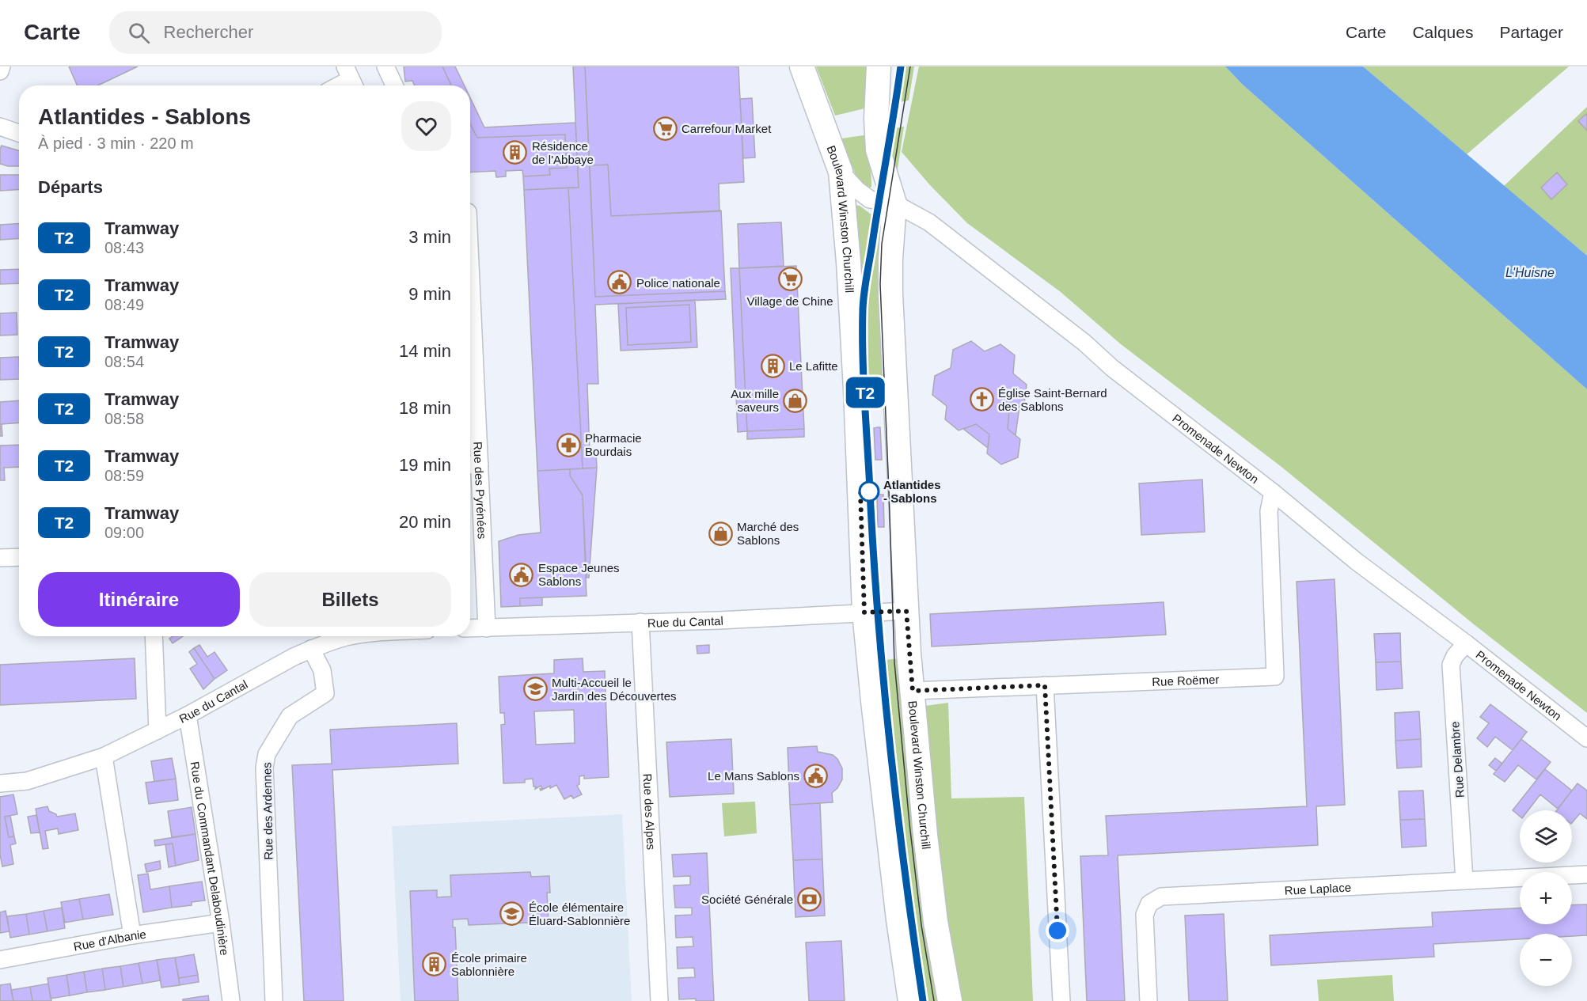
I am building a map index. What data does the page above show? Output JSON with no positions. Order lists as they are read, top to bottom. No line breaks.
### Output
{"streets":{"street":["Boulevard Winston Churchill","Promenade Newton","Rue des Pyrénées","Rue du Cantal","Rue Roëmer","Rue Delambre","Rue des Ardennes","Rue des Alpes","Rue du Commandant Delaboudinière","Rue Laplace","Rue d'Albanie"]},"crossings":[["Boulevard Winston Churchill","Promenade Newton"],["Boulevard Winston Churchill","Rue du Cantal"],["Boulevard Winston Churchill","Rue Roëmer"],["Promenade Newton","Rue Roëmer"],["Promenade Newton","Rue Delambre"],["Rue des Pyrénées","Rue du Cantal"],["Rue du Cantal","Rue des Ardennes"],["Rue du Cantal","Rue des Alpes"],["Rue du Cantal","Rue du Commandant Delaboudinière"],["Rue Delambre","Rue Laplace"],["Rue du Commandant Delaboudinière","Rue d'Albanie"]],"water":["L'Huisne"],"places":{"supermarket":["Carrefour Market","Village de Chine"],"building":["Résidence de l'Abbaye","Le Lafitte","École primaire Sablonnière"],"public building":["Police nationale","Espace Jeunes Sablons","Le Mans Sablons"],"church":["Église Saint-Bernard des Sablons"],"shop":["Aux mille saveurs","Marché des Sablons"],"pharmacy":["Pharmacie Bourdais"],"other":["Atlantides - Sablons"],"school or university":["Multi-Accueil le Jardin des Découvertes","École élémentaire Éluard-Sablonnière"],"bank":["Société Générale"]},"lines":["tram line T2"],"page":{"header":"Carte","search":"Rechercher","nav":["Carte","Calques","Partager"],"on_map":"T2","heading":[["Atlantides - Sablons","À pied · 3 min · 220 m"],"Départs"],"list":[{"mark":"T2","name":"Tramway","note":"08:43","value":"3 min"},{"mark":"T2","name":"Tramway","note":"08:49","value":"9 min"},{"mark":"T2","name":"Tramway","note":"08:54","value":"14 min"},{"mark":"T2","name":"Tramway","note":"08:58","value":"18 min"},{"mark":"T2","name":"Tramway","note":"08:59","value":"19 min"},{"mark":"T2","name":"Tramway","note":"09:00","value":"20 min"}],"buttons":["Itinéraire","Billets"],"map_buttons":["+","−"]}}
